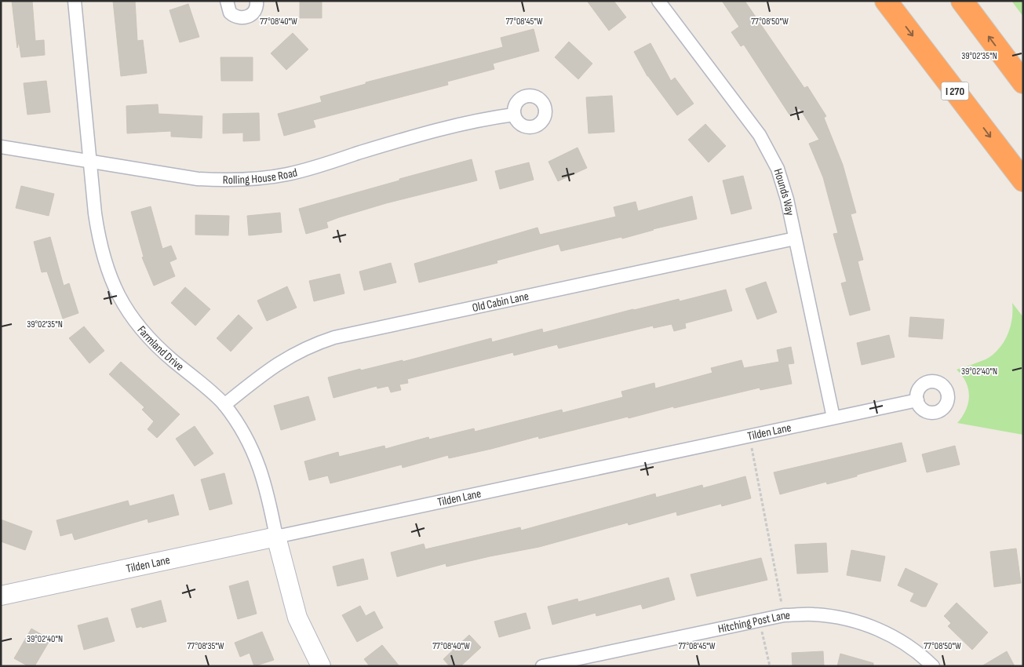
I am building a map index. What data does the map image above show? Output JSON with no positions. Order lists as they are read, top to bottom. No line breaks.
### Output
{"streets":{"highway":["I 270"],"street":["Rolling House Road","Hounds Way","Old Cabin Lane","Farmland Drive","Tilden Lane","Hitching Post Lane"]},"crossings":[["Rolling House Road","Farmland Drive"],["Hounds Way","Old Cabin Lane"],["Hounds Way","Tilden Lane"],["Old Cabin Lane","Farmland Drive"],["Farmland Drive","Tilden Lane"]],"coordinates":["77°08'40\"W","77°08'45\"W","77°08'50\"W","39°02'35\"N","39°02'40\"N","77°08'35\"W"]}
